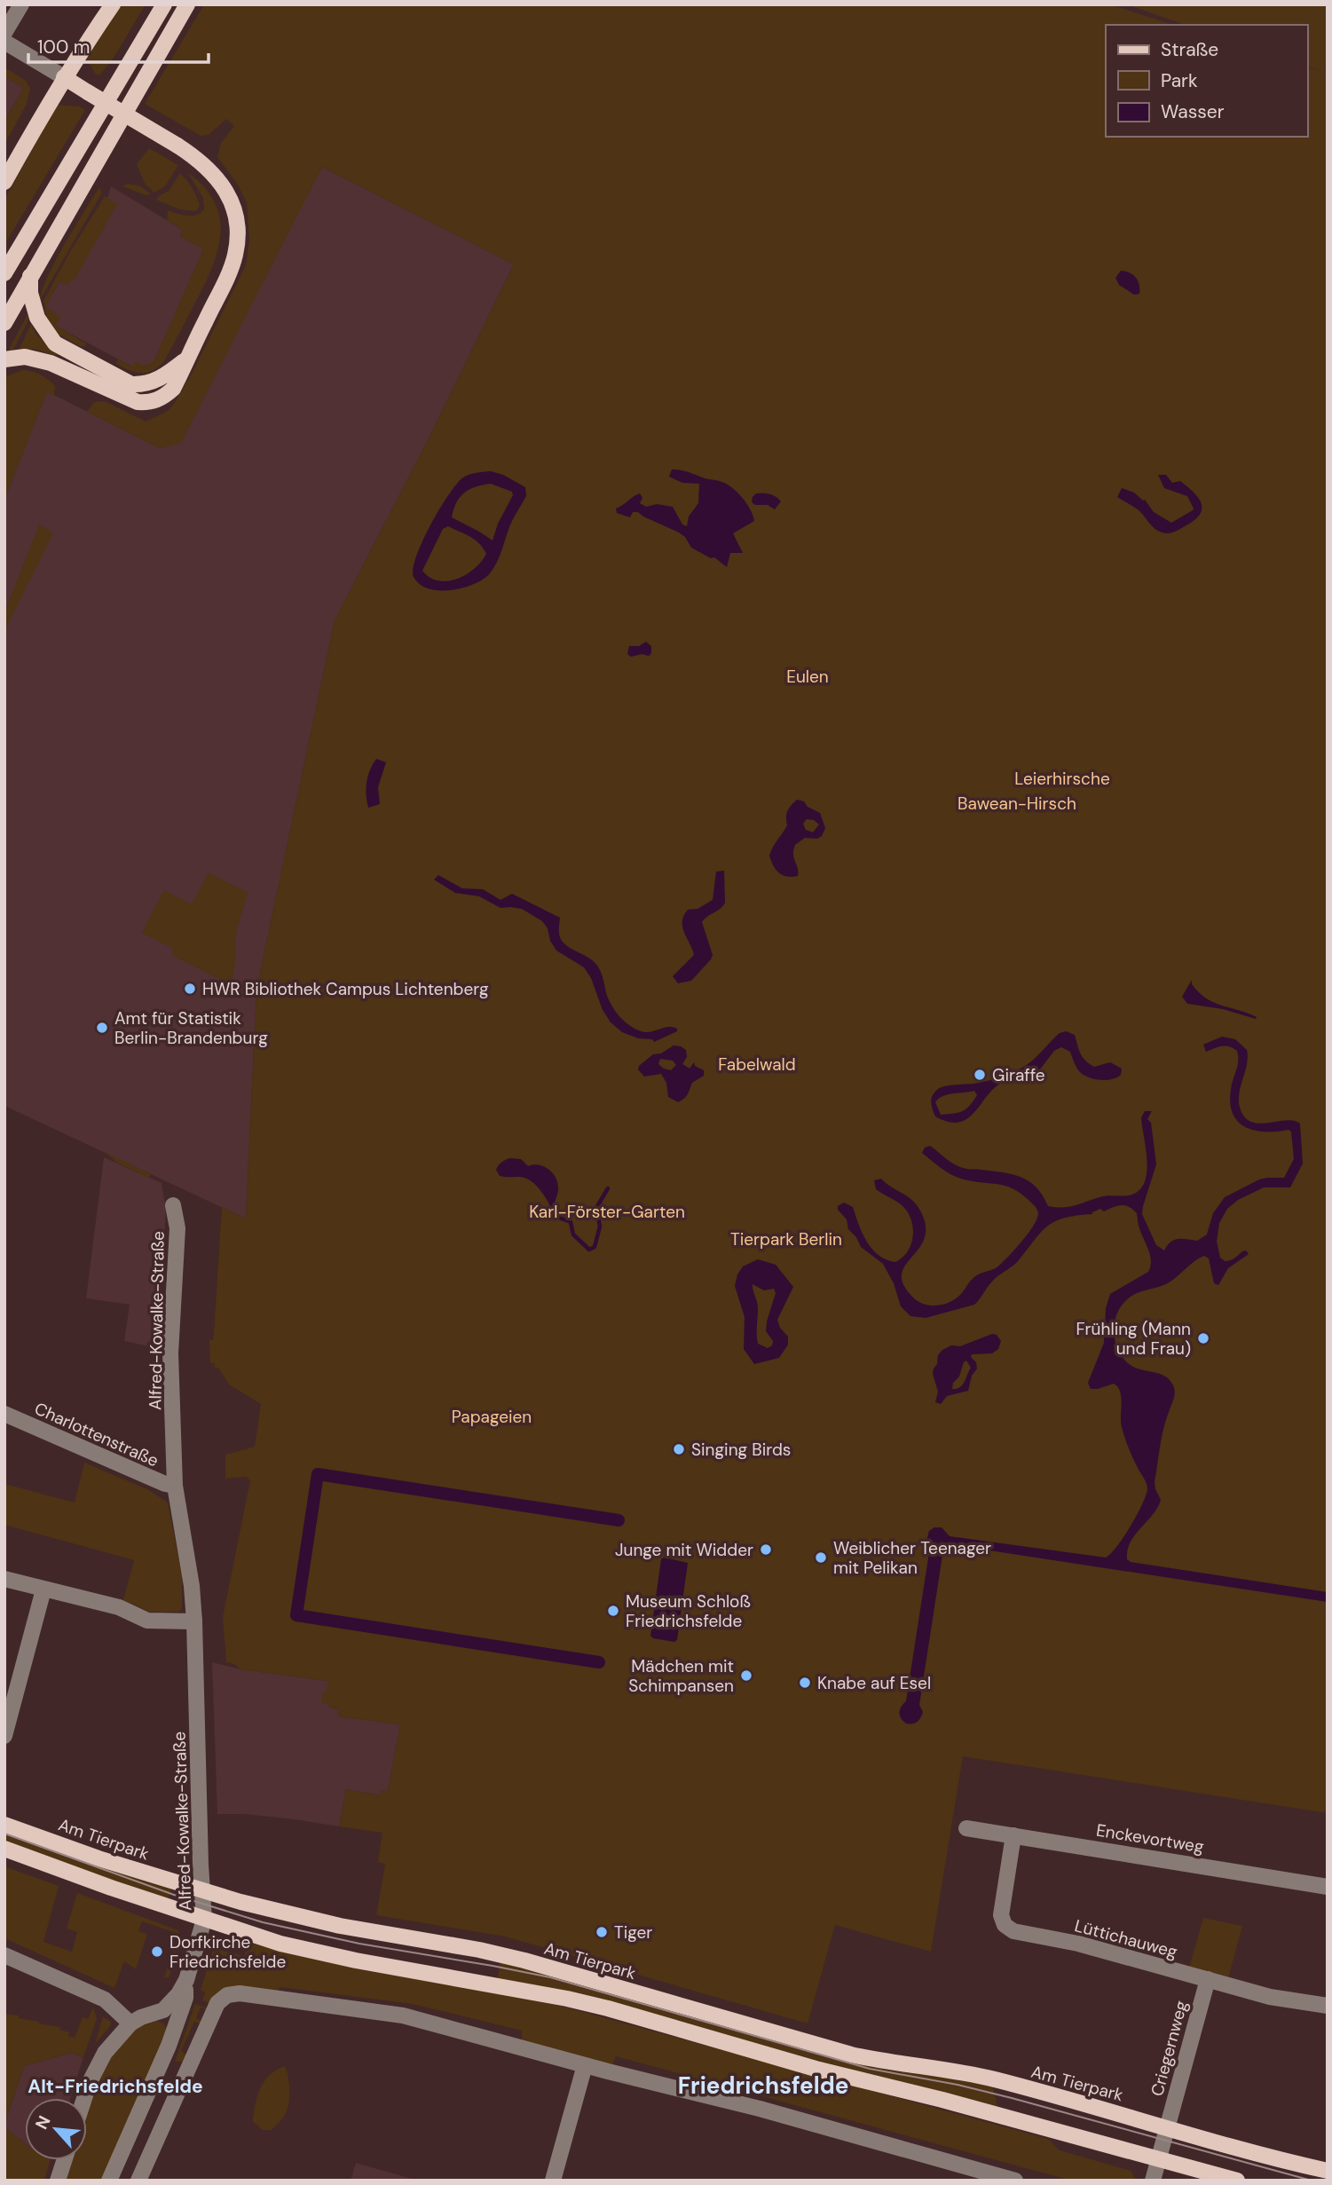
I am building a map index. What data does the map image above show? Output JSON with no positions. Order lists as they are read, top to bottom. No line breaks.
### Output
{"streets":{"main road":["Am Tierpark"],"street":["Alfred-Kowalke-Straße","Charlottenstraße","Enckevortweg","Lüttichauweg","Criegernweg"]},"crossings":[["Alfred-Kowalke-Straße","Charlottenstraße"],["Alfred-Kowalke-Straße","Am Tierpark"],["Enckevortweg","Lüttichauweg"],["Am Tierpark","Criegernweg"],["Lüttichauweg","Criegernweg"]],"districts":["Friedrichsfelde","Alt-Friedrichsfelde"],"parks":["Eulen","Leierhirsche","Bawean-Hirsch","Fabelwald","Karl-Förster-Garten","Tierpark Berlin","Papageien"],"places":["HWR Bibliothek Campus Lichtenberg","Amt für Statistik Berlin-Brandenburg","Giraffe","Frühling (Mann und Frau)","Singing Birds","Junge mit Widder","Weiblicher Teenager mit Pelikan","Museum Schloß Friedrichsfelde","Mädchen mit Schimpansen","Knabe auf Esel","Tiger","Dorfkirche Friedrichsfelde"],"legend":["Straße","Park","Wasser"],"scale_bar":"100 m","north":"top left"}
